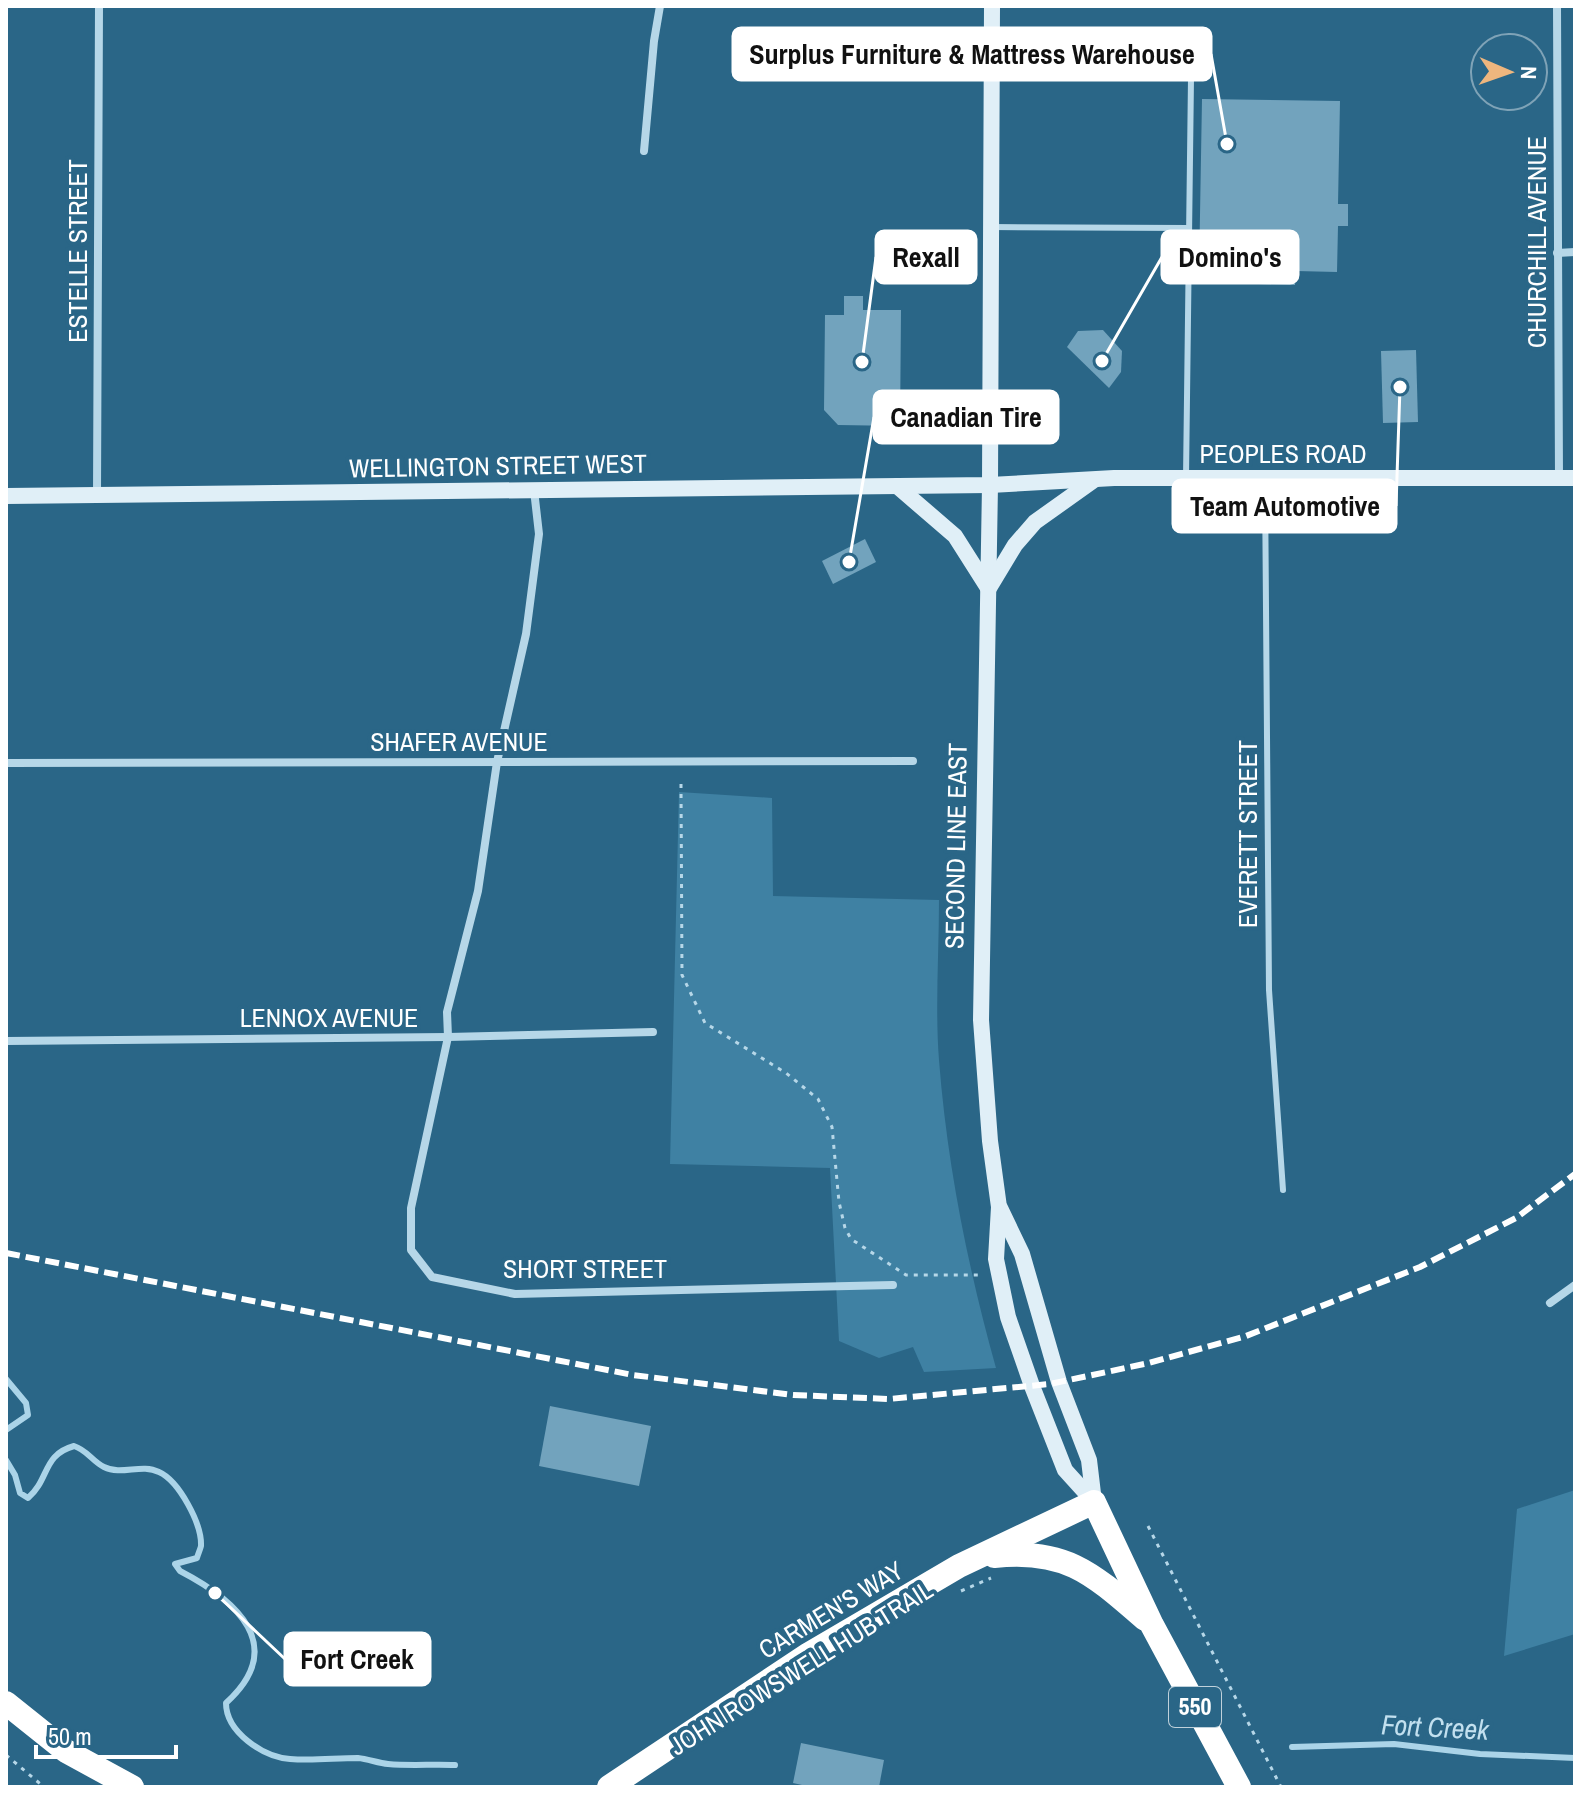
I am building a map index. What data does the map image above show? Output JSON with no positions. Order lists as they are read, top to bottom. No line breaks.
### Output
{"streets":{"highway":["SECOND LINE EAST","CARMEN'S WAY","550"],"main road":["PEOPLES ROAD","WELLINGTON STREET WEST"],"street":["CHURCHILL AVENUE","ESTELLE STREET","SHAFER AVENUE","LENNOX AVENUE","SHORT STREET"],"lane":["EVERETT STREET"],"path":["JOHN ROWSWELL HUB TRAIL"]},"crossings":[["CHURCHILL AVENUE","PEOPLES ROAD"],["ESTELLE STREET","WELLINGTON STREET WEST"],["PEOPLES ROAD","WELLINGTON STREET WEST"],["PEOPLES ROAD","EVERETT STREET"],["PEOPLES ROAD","SECOND LINE EAST"],["PEOPLES ROAD","550"],["WELLINGTON STREET WEST","SECOND LINE EAST"],["WELLINGTON STREET WEST","SHORT STREET"],["WELLINGTON STREET WEST","550"],["SHAFER AVENUE","SHORT STREET"],["SECOND LINE EAST","CARMEN'S WAY"],["SECOND LINE EAST","550"],["LENNOX AVENUE","SHORT STREET"]],"water":["Fort Creek"],"places":["Surplus Furniture & Mattress Warehouse","Domino's","Rexall","Team Automotive","Canadian Tire","Fort Creek"],"scale_bar":"50 m","north":"right"}
